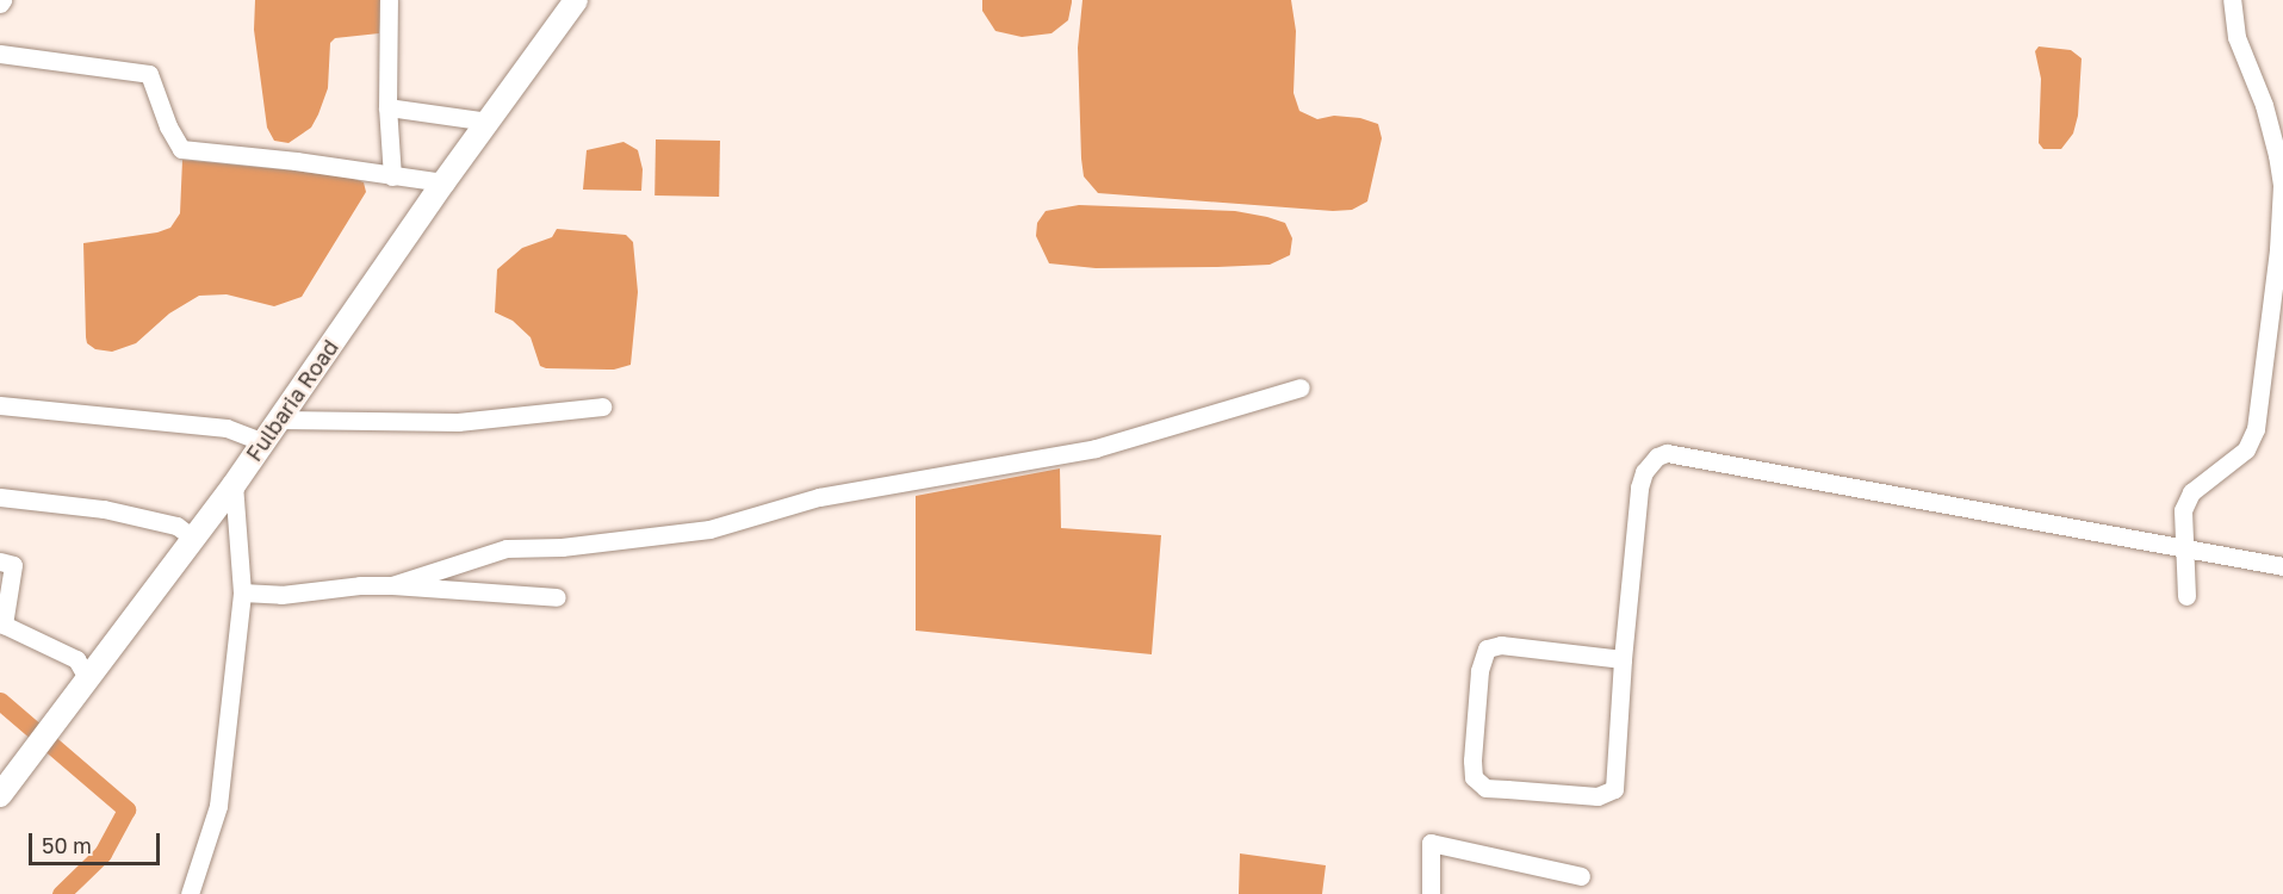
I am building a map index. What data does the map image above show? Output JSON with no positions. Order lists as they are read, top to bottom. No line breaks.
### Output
{"streets":{"main road":["Fulbaria Road"]},"scale_bar":"50 m"}
